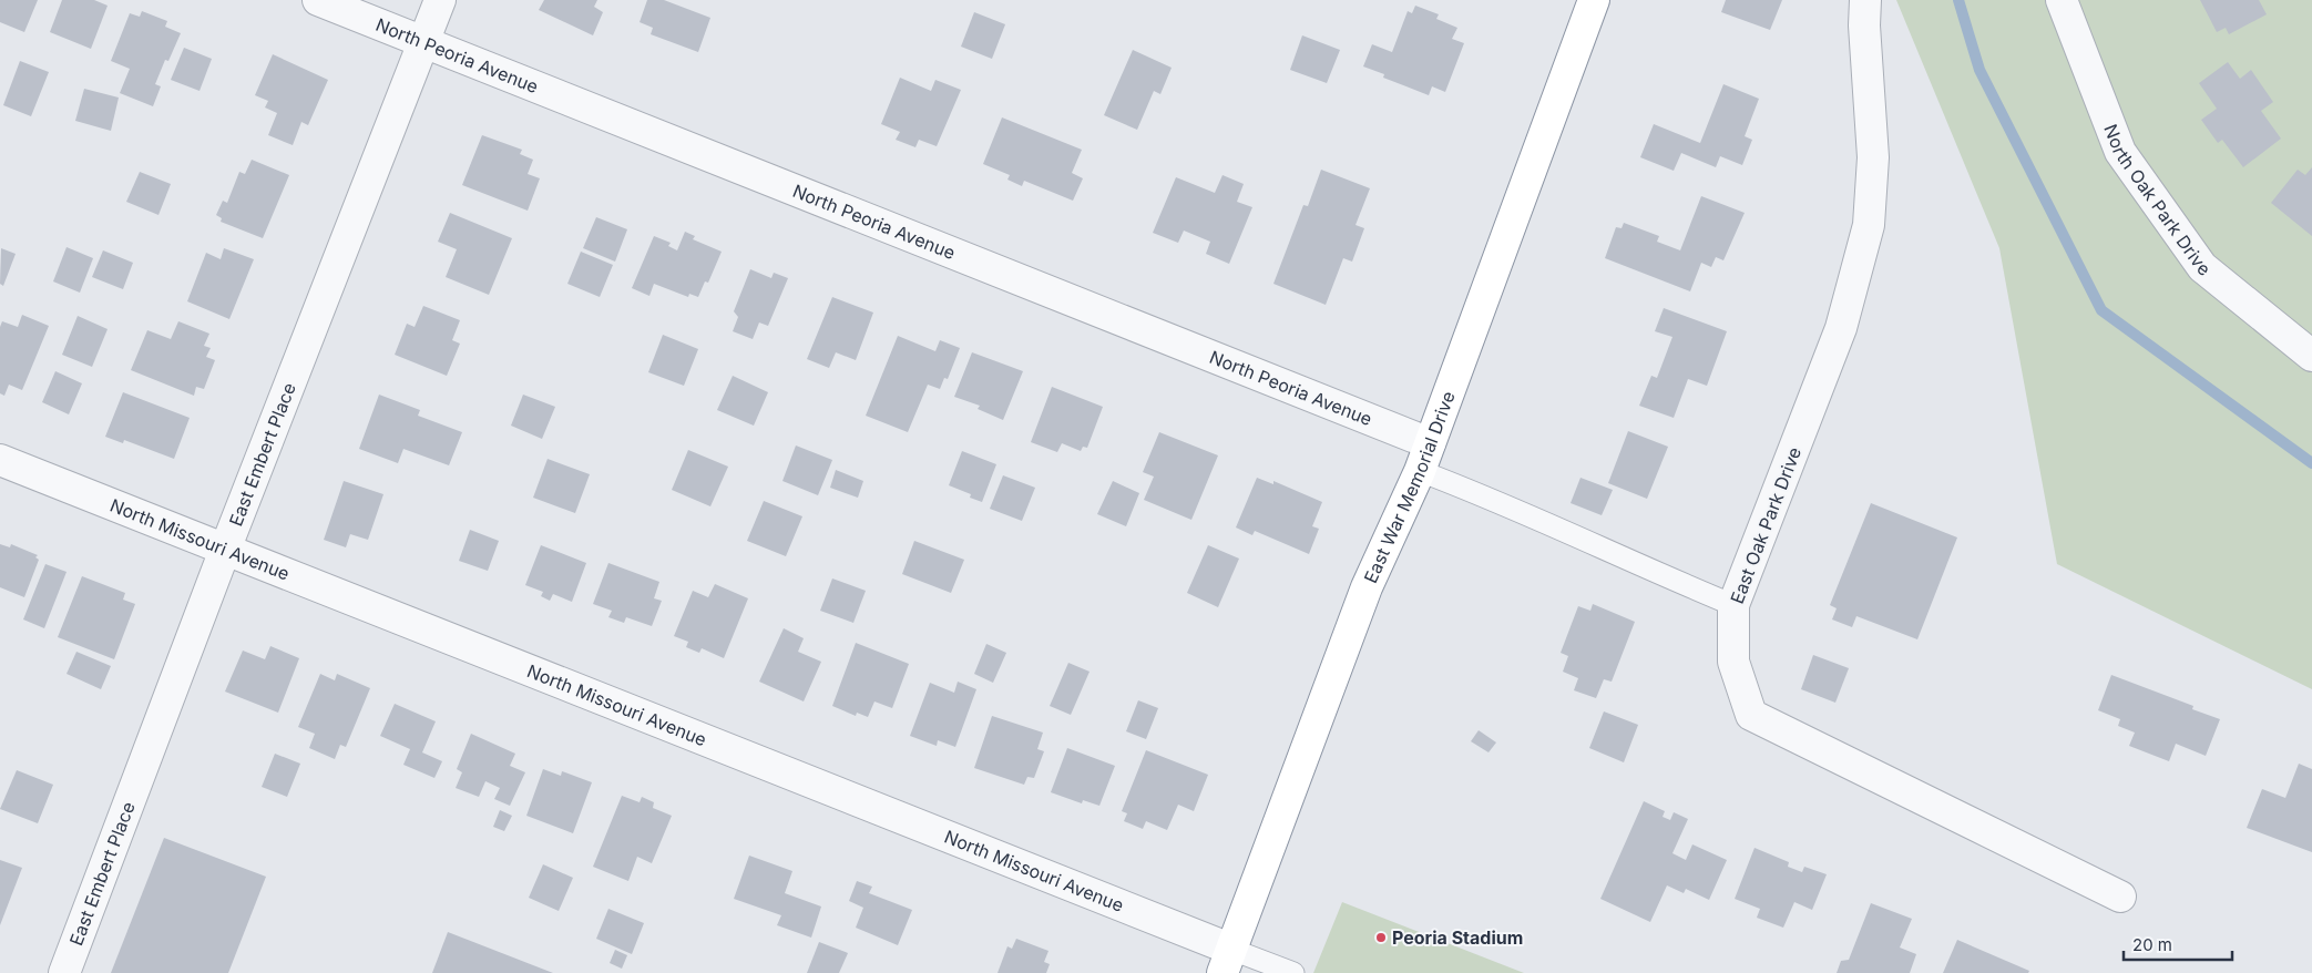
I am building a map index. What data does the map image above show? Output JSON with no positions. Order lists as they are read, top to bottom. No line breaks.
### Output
{"streets":{"highway":["East War Memorial Drive"],"street":["North Peoria Avenue","North Oak Park Drive","East Embert Place","East Oak Park Drive","North Missouri Avenue"]},"crossings":[["North Peoria Avenue","East Embert Place"],["North Peoria Avenue","East War Memorial Drive"],["North Peoria Avenue","East Oak Park Drive"],["East Embert Place","North Missouri Avenue"],["East War Memorial Drive","North Missouri Avenue"]],"places":["Peoria Stadium"],"scale_bar":"20 m"}
